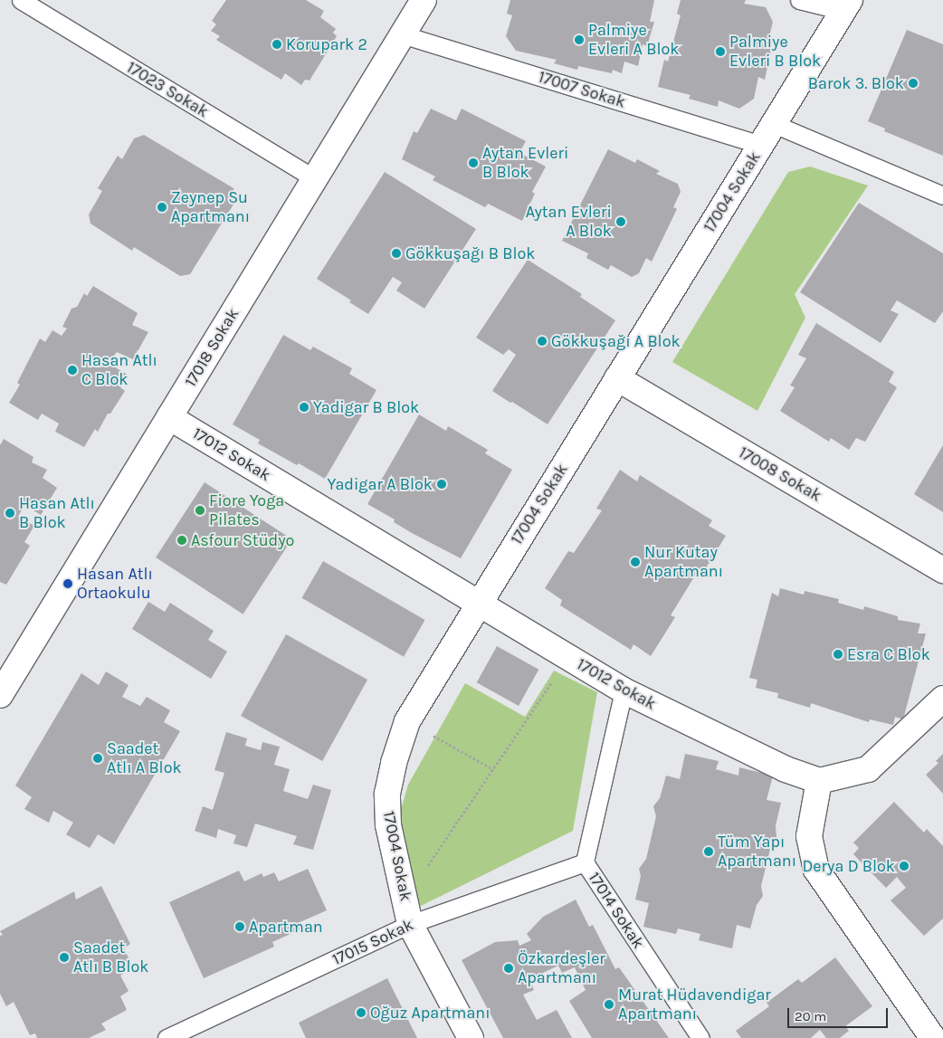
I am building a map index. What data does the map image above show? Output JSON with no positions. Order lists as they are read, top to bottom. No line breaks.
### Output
{"streets":{"street":["17004 Sokak","17018 Sokak","17012 Sokak","17008 Sokak"],"lane":["17023 Sokak","17007 Sokak","17014 Sokak","17015 Sokak"]},"crossings":[["17023 Sokak","17018 Sokak"],["17007 Sokak","17004 Sokak"],["17007 Sokak","17018 Sokak"],["17004 Sokak","17012 Sokak"],["17004 Sokak","17008 Sokak"],["17004 Sokak","17015 Sokak"],["17018 Sokak","17012 Sokak"],["17012 Sokak","17014 Sokak"],["17014 Sokak","17015 Sokak"]],"places":["Palmiye Evleri A Blok","Korupark 2","Palmiye Evleri B Blok","Barok 3. Blok","Aytan Evleri B Blok","Zeynep Su Apartmanı","Aytan Evleri A Blok","Gökkuşağı B Blok","Gökkuşağı A Blok","Hasan Atlı C Blok","Yadigar B Blok","Yadigar A Blok","Fiore Yoga Pilates","Hasan Atlı B Blok","Asfour Stüdyo","Nur Kutay Apartmanı","Hasan Atlı Ortaokulu","Esra C Blok","Saadet Atlı A Blok","Tüm Yapı Apartmanı","Derya D Blok","Apartman","Saadet Atlı B Blok","Özkardeşler Apartmanı","Murat Hüdavendigar Apartmanı","Oğuz Apartmanı"],"scale_bar":"20 m"}
